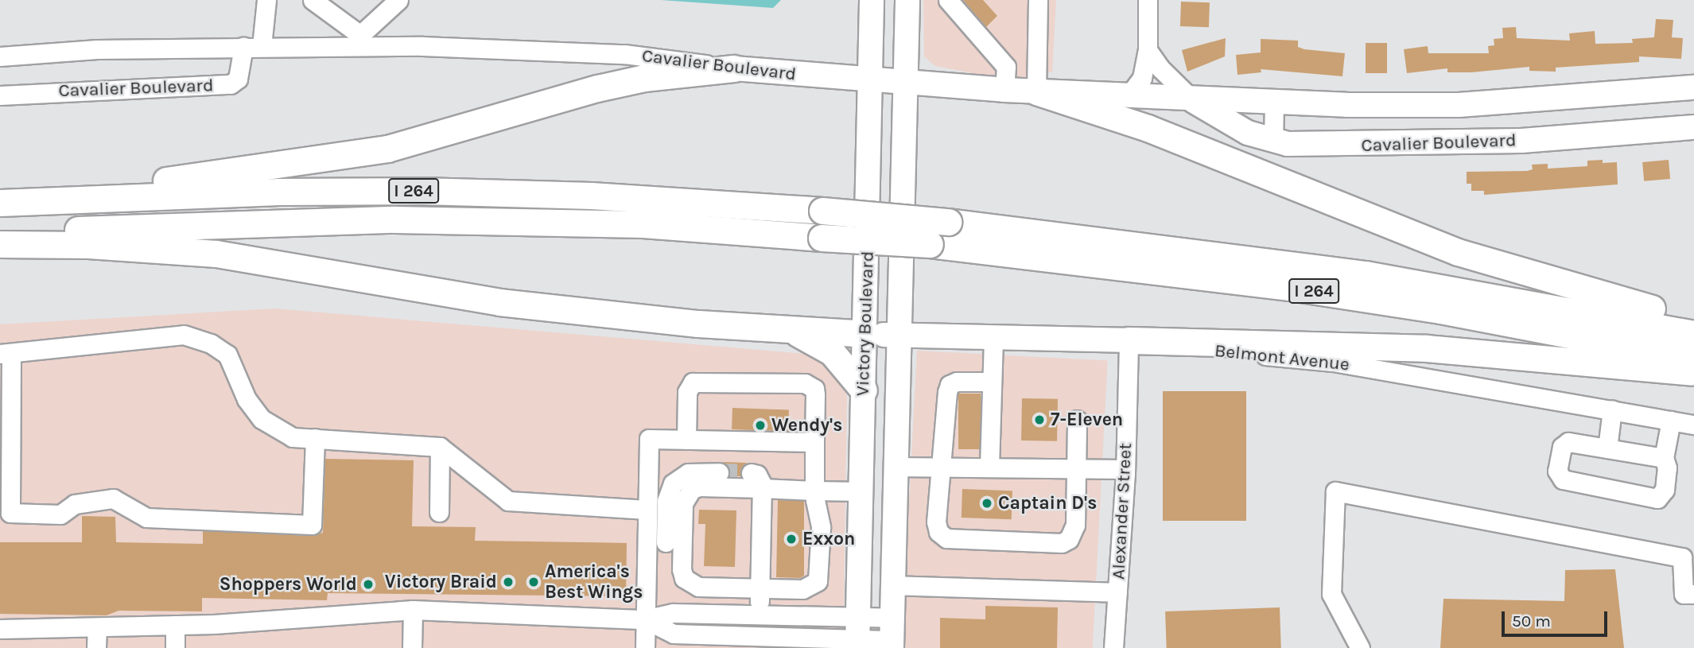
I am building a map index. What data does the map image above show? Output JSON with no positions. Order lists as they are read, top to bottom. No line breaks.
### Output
{"streets":{"highway":["I 264"],"main road":["Cavalier Boulevard","Victory Boulevard","Belmont Avenue"],"street":["Alexander Street"]},"crossings":[["Cavalier Boulevard","Victory Boulevard"],["Victory Boulevard","Belmont Avenue"],["Belmont Avenue","Alexander Street"]],"places":["7-Eleven","Wendy's","Captain D's","Exxon","Victory Braid","America's Best Wings","Shoppers World"],"scale_bar":"50 m"}
